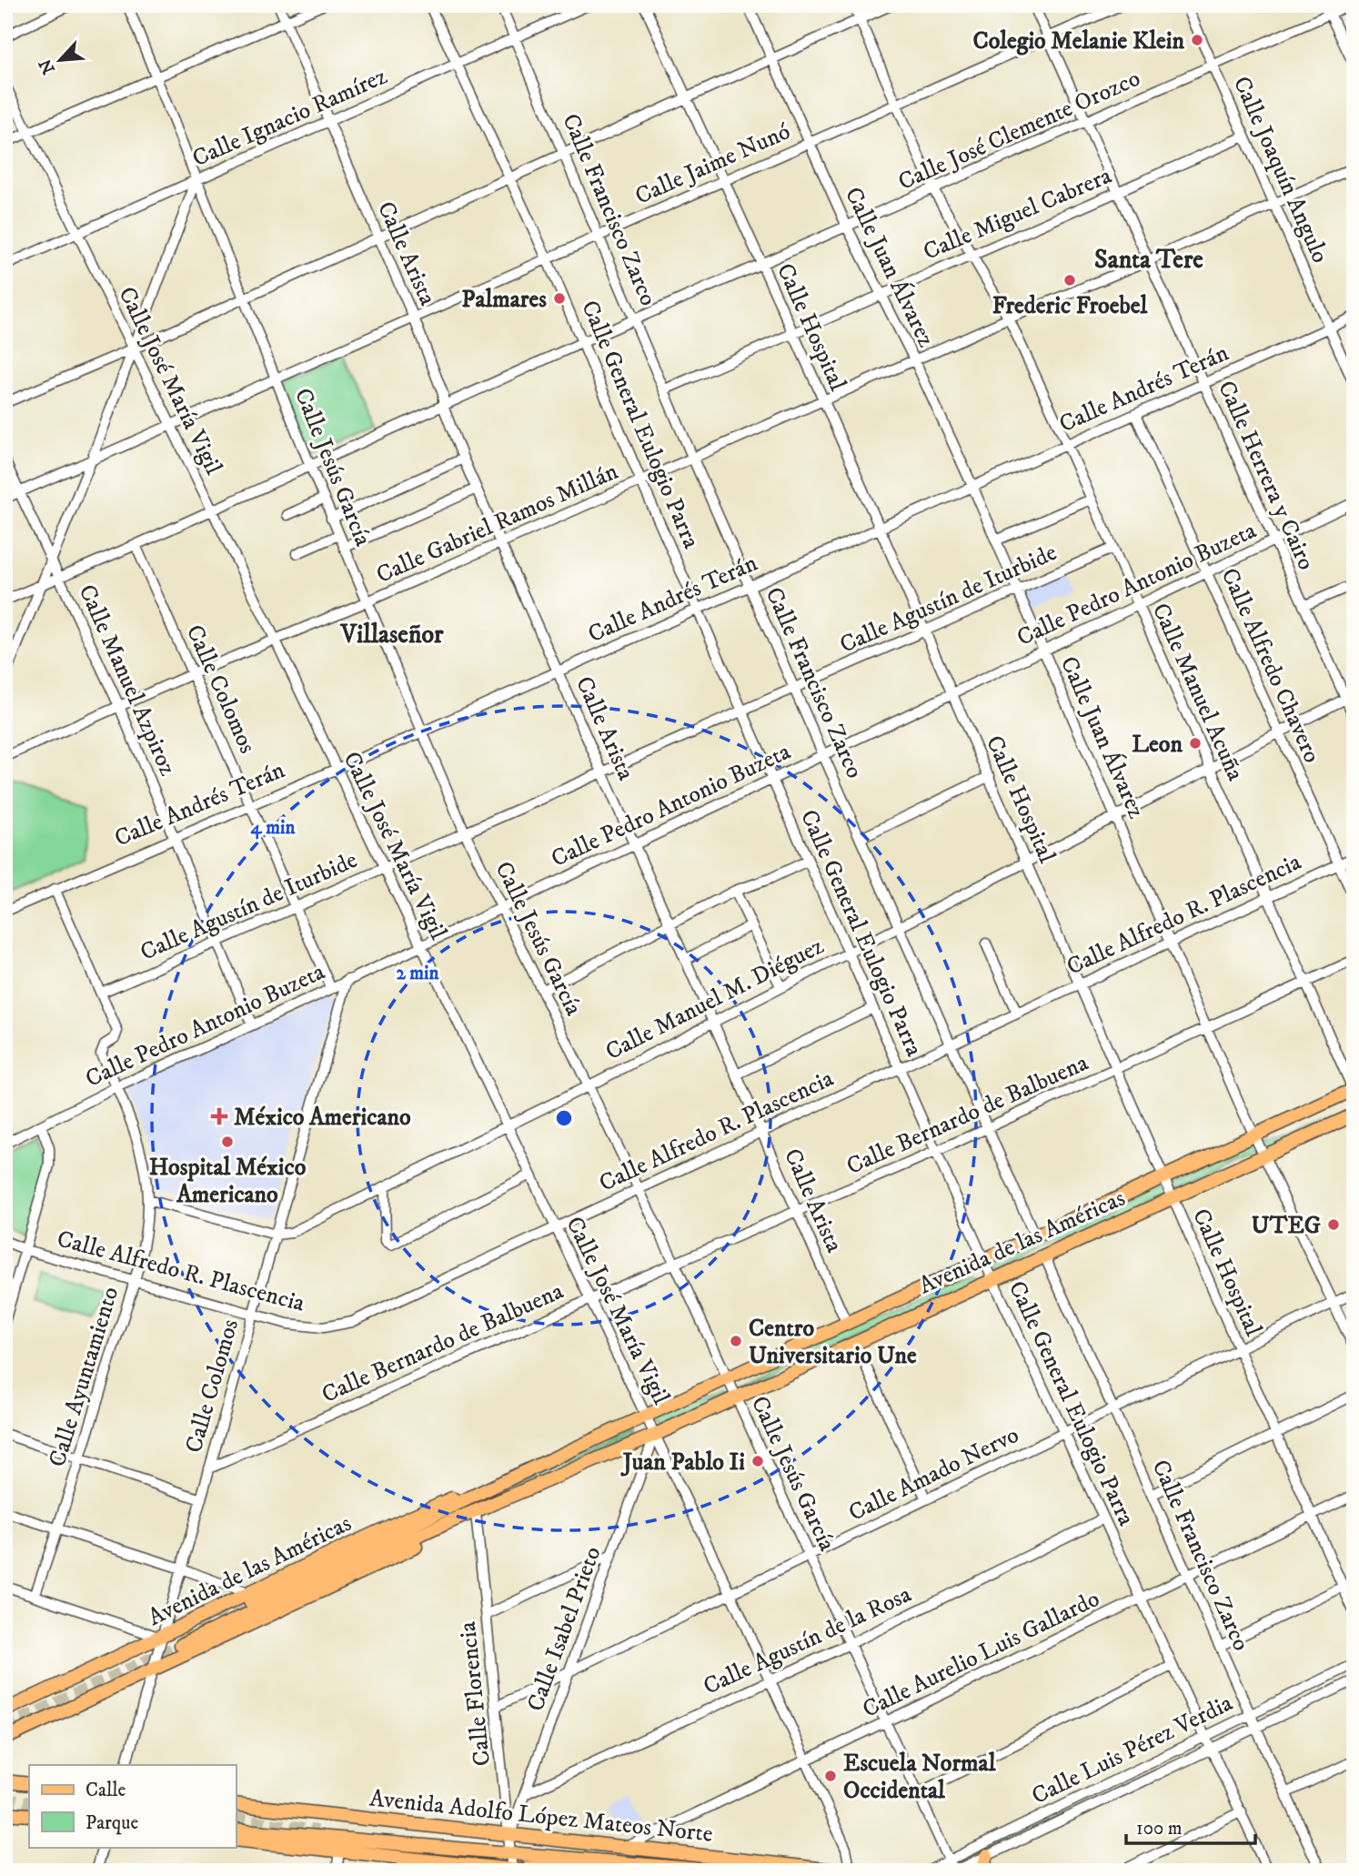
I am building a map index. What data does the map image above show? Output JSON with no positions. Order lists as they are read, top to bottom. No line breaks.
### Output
{"streets":{"main road":["Avenida de las Américas","Avenida Adolfo López Mateos Norte"],"street":["Calle Ignacio Ramírez","Calle José Clemente Orozco","Calle Jaime Nunó","Calle Joaquín Angulo","Calle Francisco Zarco","Calle Miguel Cabrera","Calle Arista","Calle Juan Álvarez","Calle Hospital","Calle José María Vigil","Calle Andrés Terán","Calle General Eulogio Parra","Calle Jesús García","Calle Herrera y Cairo","Calle Gabriel Ramos Millán","Calle Pedro Antonio Buzeta","Calle Agustín de Iturbide","Calle Alfredo Chavero","Calle Manuel Azpiroz","Calle Colomos","Calle Manuel Acuña","Calle Alfredo R. Plascencia","Calle Manuel M. Diéguez","Calle Bernardo de Balbuena","Calle Ayuntamiento","Calle Amado Nervo","Calle Isabel Prieto","Calle Agustín de la Rosa","Calle Aurelio Luis Gallardo","Calle Florencia","Calle Luis Pérez Verdia"]},"crossings":[["Calle Ignacio Ramírez","Calle Francisco Zarco"],["Calle Ignacio Ramírez","Calle Arista"],["Calle Ignacio Ramírez","Calle José María Vigil"],["Calle Ignacio Ramírez","Calle General Eulogio Parra"],["Calle Ignacio Ramírez","Calle Jesús García"],["Calle José Clemente Orozco","Calle Joaquín Angulo"],["Calle José Clemente Orozco","Calle Francisco Zarco"],["Calle José Clemente Orozco","Calle Arista"],["Calle José Clemente Orozco","Calle Juan Álvarez"],["Calle José Clemente Orozco","Calle Hospital"],["Calle José Clemente Orozco","Calle José María Vigil"],["Calle José Clemente Orozco","Calle General Eulogio Parra"],["Calle José Clemente Orozco","Calle Jesús García"],["Calle José Clemente Orozco","Calle Herrera y Cairo"],["Calle José Clemente Orozco","Calle Manuel Azpiroz"],["Calle José Clemente Orozco","Calle Colomos"],["Calle José Clemente Orozco","Calle Manuel Acuña"],["Calle Jaime Nunó","Calle Francisco Zarco"],["Calle Jaime Nunó","Calle Arista"],["Calle Jaime Nunó","Calle Juan Álvarez"],["Calle Jaime Nunó","Calle Hospital"],["Calle Jaime Nunó","Calle José María Vigil"],["Calle Jaime Nunó","Calle General Eulogio Parra"],["Calle Jaime Nunó","Calle Jesús García"],["Calle Jaime Nunó","Calle Herrera y Cairo"],["Calle Jaime Nunó","Calle Manuel Azpiroz"],["Calle Jaime Nunó","Calle Manuel Acuña"],["Calle Joaquín Angulo","Calle Miguel Cabrera"],["Calle Joaquín Angulo","Calle Andrés Terán"],["Calle Joaquín Angulo","Calle Gabriel Ramos Millán"],["Calle Francisco Zarco","Calle Miguel Cabrera"],["Calle Francisco Zarco","Calle Andrés Terán"],["Calle Francisco Zarco","Calle Gabriel Ramos Millán"],["Calle Francisco Zarco","Calle Pedro Antonio Buzeta"],["Calle Francisco Zarco","Calle Agustín de Iturbide"],["Calle Francisco Zarco","Calle Alfredo R. Plascencia"],["Calle Francisco Zarco","Calle Manuel M. Diéguez"],["Calle Francisco Zarco","Calle Bernardo de Balbuena"],["Calle Francisco Zarco","Avenida de las Américas"],["Calle Francisco Zarco","Calle Amado Nervo"],["Calle Francisco Zarco","Calle Aurelio Luis Gallardo"],["Calle Francisco Zarco","Calle Luis Pérez Verdia"],["Calle Miguel Cabrera","Calle Juan Álvarez"],["Calle Miguel Cabrera","Calle Hospital"],["Calle Miguel Cabrera","Calle Herrera y Cairo"],["Calle Miguel Cabrera","Calle Manuel Acuña"],["Calle Arista","Calle Andrés Terán"],["Calle Arista","Calle Gabriel Ramos Millán"],["Calle Arista","Calle Pedro Antonio Buzeta"],["Calle Arista","Calle Agustín de Iturbide"],["Calle Arista","Calle Alfredo R. Plascencia"],["Calle Arista","Calle Manuel M. Diéguez"],["Calle Arista","Calle Bernardo de Balbuena"],["Calle Arista","Avenida de las Américas"],["Calle Juan Álvarez","Calle Andrés Terán"],["Calle Juan Álvarez","Calle Gabriel Ramos Millán"],["Calle Juan Álvarez","Calle Pedro Antonio Buzeta"],["Calle Juan Álvarez","Calle Agustín de Iturbide"],["Calle Juan Álvarez","Calle Alfredo R. Plascencia"],["Calle Juan Álvarez","Calle Manuel M. Diéguez"],["Calle Juan Álvarez","Calle Bernardo de Balbuena"],["Calle Juan Álvarez","Avenida de las Américas"],["Calle Juan Álvarez","Calle Amado Nervo"],["Calle Hospital","Calle Andrés Terán"],["Calle Hospital","Calle Gabriel Ramos Millán"],["Calle Hospital","Calle Pedro Antonio Buzeta"],["Calle Hospital","Calle Agustín de Iturbide"],["Calle Hospital","Calle Alfredo R. Plascencia"],["Calle Hospital","Calle Manuel M. Diéguez"],["Calle Hospital","Calle Bernardo de Balbuena"],["Calle Hospital","Avenida de las Américas"],["Calle Hospital","Calle Amado Nervo"],["Calle Hospital","Calle Aurelio Luis Gallardo"],["Calle José María Vigil","Calle Andrés Terán"],["Calle José María Vigil","Calle Gabriel Ramos Millán"],["Calle José María Vigil","Calle Pedro Antonio Buzeta"],["Calle José María Vigil","Calle Agustín de Iturbide"],["Calle José María Vigil","Calle Alfredo R. Plascencia"],["Calle José María Vigil","Calle Manuel M. Diéguez"],["Calle José María Vigil","Calle Bernardo de Balbuena"],["Calle José María Vigil","Avenida de las Américas"],["Calle José María Vigil","Calle Amado Nervo"],["Calle José María Vigil","Calle Isabel Prieto"],["Calle José María Vigil","Calle Agustín de la Rosa"],["Calle José María Vigil","Calle Aurelio Luis Gallardo"],["Calle Andrés Terán","Calle General Eulogio Parra"],["Calle Andrés Terán","Calle Jesús García"],["Calle Andrés Terán","Calle Herrera y Cairo"],["Calle Andrés Terán","Calle Alfredo Chavero"],["Calle Andrés Terán","Calle Manuel Azpiroz"],["Calle Andrés Terán","Calle Colomos"],["Calle Andrés Terán","Calle Manuel Acuña"],["Calle Andrés Terán","Calle Ayuntamiento"],["Calle General Eulogio Parra","Calle Gabriel Ramos Millán"],["Calle General Eulogio Parra","Calle Pedro Antonio Buzeta"],["Calle General Eulogio Parra","Calle Agustín de Iturbide"],["Calle General Eulogio Parra","Calle Alfredo R. Plascencia"],["Calle General Eulogio Parra","Calle Manuel M. Diéguez"],["Calle General Eulogio Parra","Calle Bernardo de Balbuena"],["Calle General Eulogio Parra","Avenida de las Américas"],["Calle General Eulogio Parra","Calle Amado Nervo"],["Calle General Eulogio Parra","Calle Agustín de la Rosa"],["Calle General Eulogio Parra","Calle Aurelio Luis Gallardo"],["Calle General Eulogio Parra","Calle Luis Pérez Verdia"],["Calle Jesús García","Calle Gabriel Ramos Millán"],["Calle Jesús García","Calle Pedro Antonio Buzeta"],["Calle Jesús García","Calle Agustín de Iturbide"],["Calle Jesús García","Calle Alfredo R. Plascencia"],["Calle Jesús García","Calle Manuel M. Diéguez"],["Calle Jesús García","Calle Bernardo de Balbuena"],["Calle Jesús García","Avenida de las Américas"],["Calle Jesús García","Calle Amado Nervo"],["Calle Jesús García","Calle Agustín de la Rosa"],["Calle Jesús García","Calle Aurelio Luis Gallardo"],["Calle Jesús García","Calle Luis Pérez Verdia"],["Calle Herrera y Cairo","Calle Gabriel Ramos Millán"],["Calle Herrera y Cairo","Calle Pedro Antonio Buzeta"],["Calle Herrera y Cairo","Calle Manuel M. Diéguez"],["Calle Gabriel Ramos Millán","Calle Manuel Azpiroz"],["Calle Gabriel Ramos Millán","Calle Colomos"],["Calle Gabriel Ramos Millán","Calle Manuel Acuña"],["Calle Pedro Antonio Buzeta","Calle Alfredo Chavero"],["Calle Pedro Antonio Buzeta","Calle Manuel Azpiroz"],["Calle Pedro Antonio Buzeta","Calle Colomos"],["Calle Pedro Antonio Buzeta","Calle Manuel Acuña"],["Calle Pedro Antonio Buzeta","Calle Ayuntamiento"],["Calle Agustín de Iturbide","Calle Manuel Azpiroz"],["Calle Agustín de Iturbide","Calle Colomos"],["Calle Agustín de Iturbide","Calle Manuel Acuña"],["Calle Agustín de Iturbide","Calle Ayuntamiento"],["Calle Alfredo Chavero","Calle Alfredo R. Plascencia"],["Calle Alfredo Chavero","Calle Manuel M. Diéguez"],["Calle Colomos","Calle Alfredo R. Plascencia"],["Calle Colomos","Calle Manuel M. Diéguez"],["Calle Colomos","Calle Bernardo de Balbuena"],["Calle Colomos","Avenida de las Américas"],["Calle Manuel Acuña","Calle Alfredo R. Plascencia"],["Calle Manuel Acuña","Calle Manuel M. Diéguez"],["Calle Manuel Acuña","Calle Bernardo de Balbuena"],["Calle Manuel Acuña","Avenida de las Américas"],["Calle Alfredo R. Plascencia","Calle Ayuntamiento"],["Avenida de las Américas","Calle Isabel Prieto"],["Avenida de las Américas","Calle Florencia"],["Calle Amado Nervo","Calle Isabel Prieto"],["Calle Amado Nervo","Calle Florencia"],["Calle Isabel Prieto","Calle Agustín de la Rosa"],["Calle Isabel Prieto","Calle Florencia"],["Calle Isabel Prieto","Avenida Adolfo López Mateos Norte"],["Calle Aurelio Luis Gallardo","Avenida Adolfo López Mateos Norte"],["Calle Florencia","Avenida Adolfo López Mateos Norte"]],"districts":["Santa Tere","Villaseñor"],"places":{"other":["Colegio Melanie Klein","Frederic Froebel","Palmares","Leon","Hospital México Americano","UTEG","Centro Universitario Une","Juan Pablo Ii","Escuela Normal Occidental"],"health":["México Americano"]},"legend":["Calle","Parque"],"scale_bar":"100 m","north":"bottom left","rings":["4 min","2 min"]}
